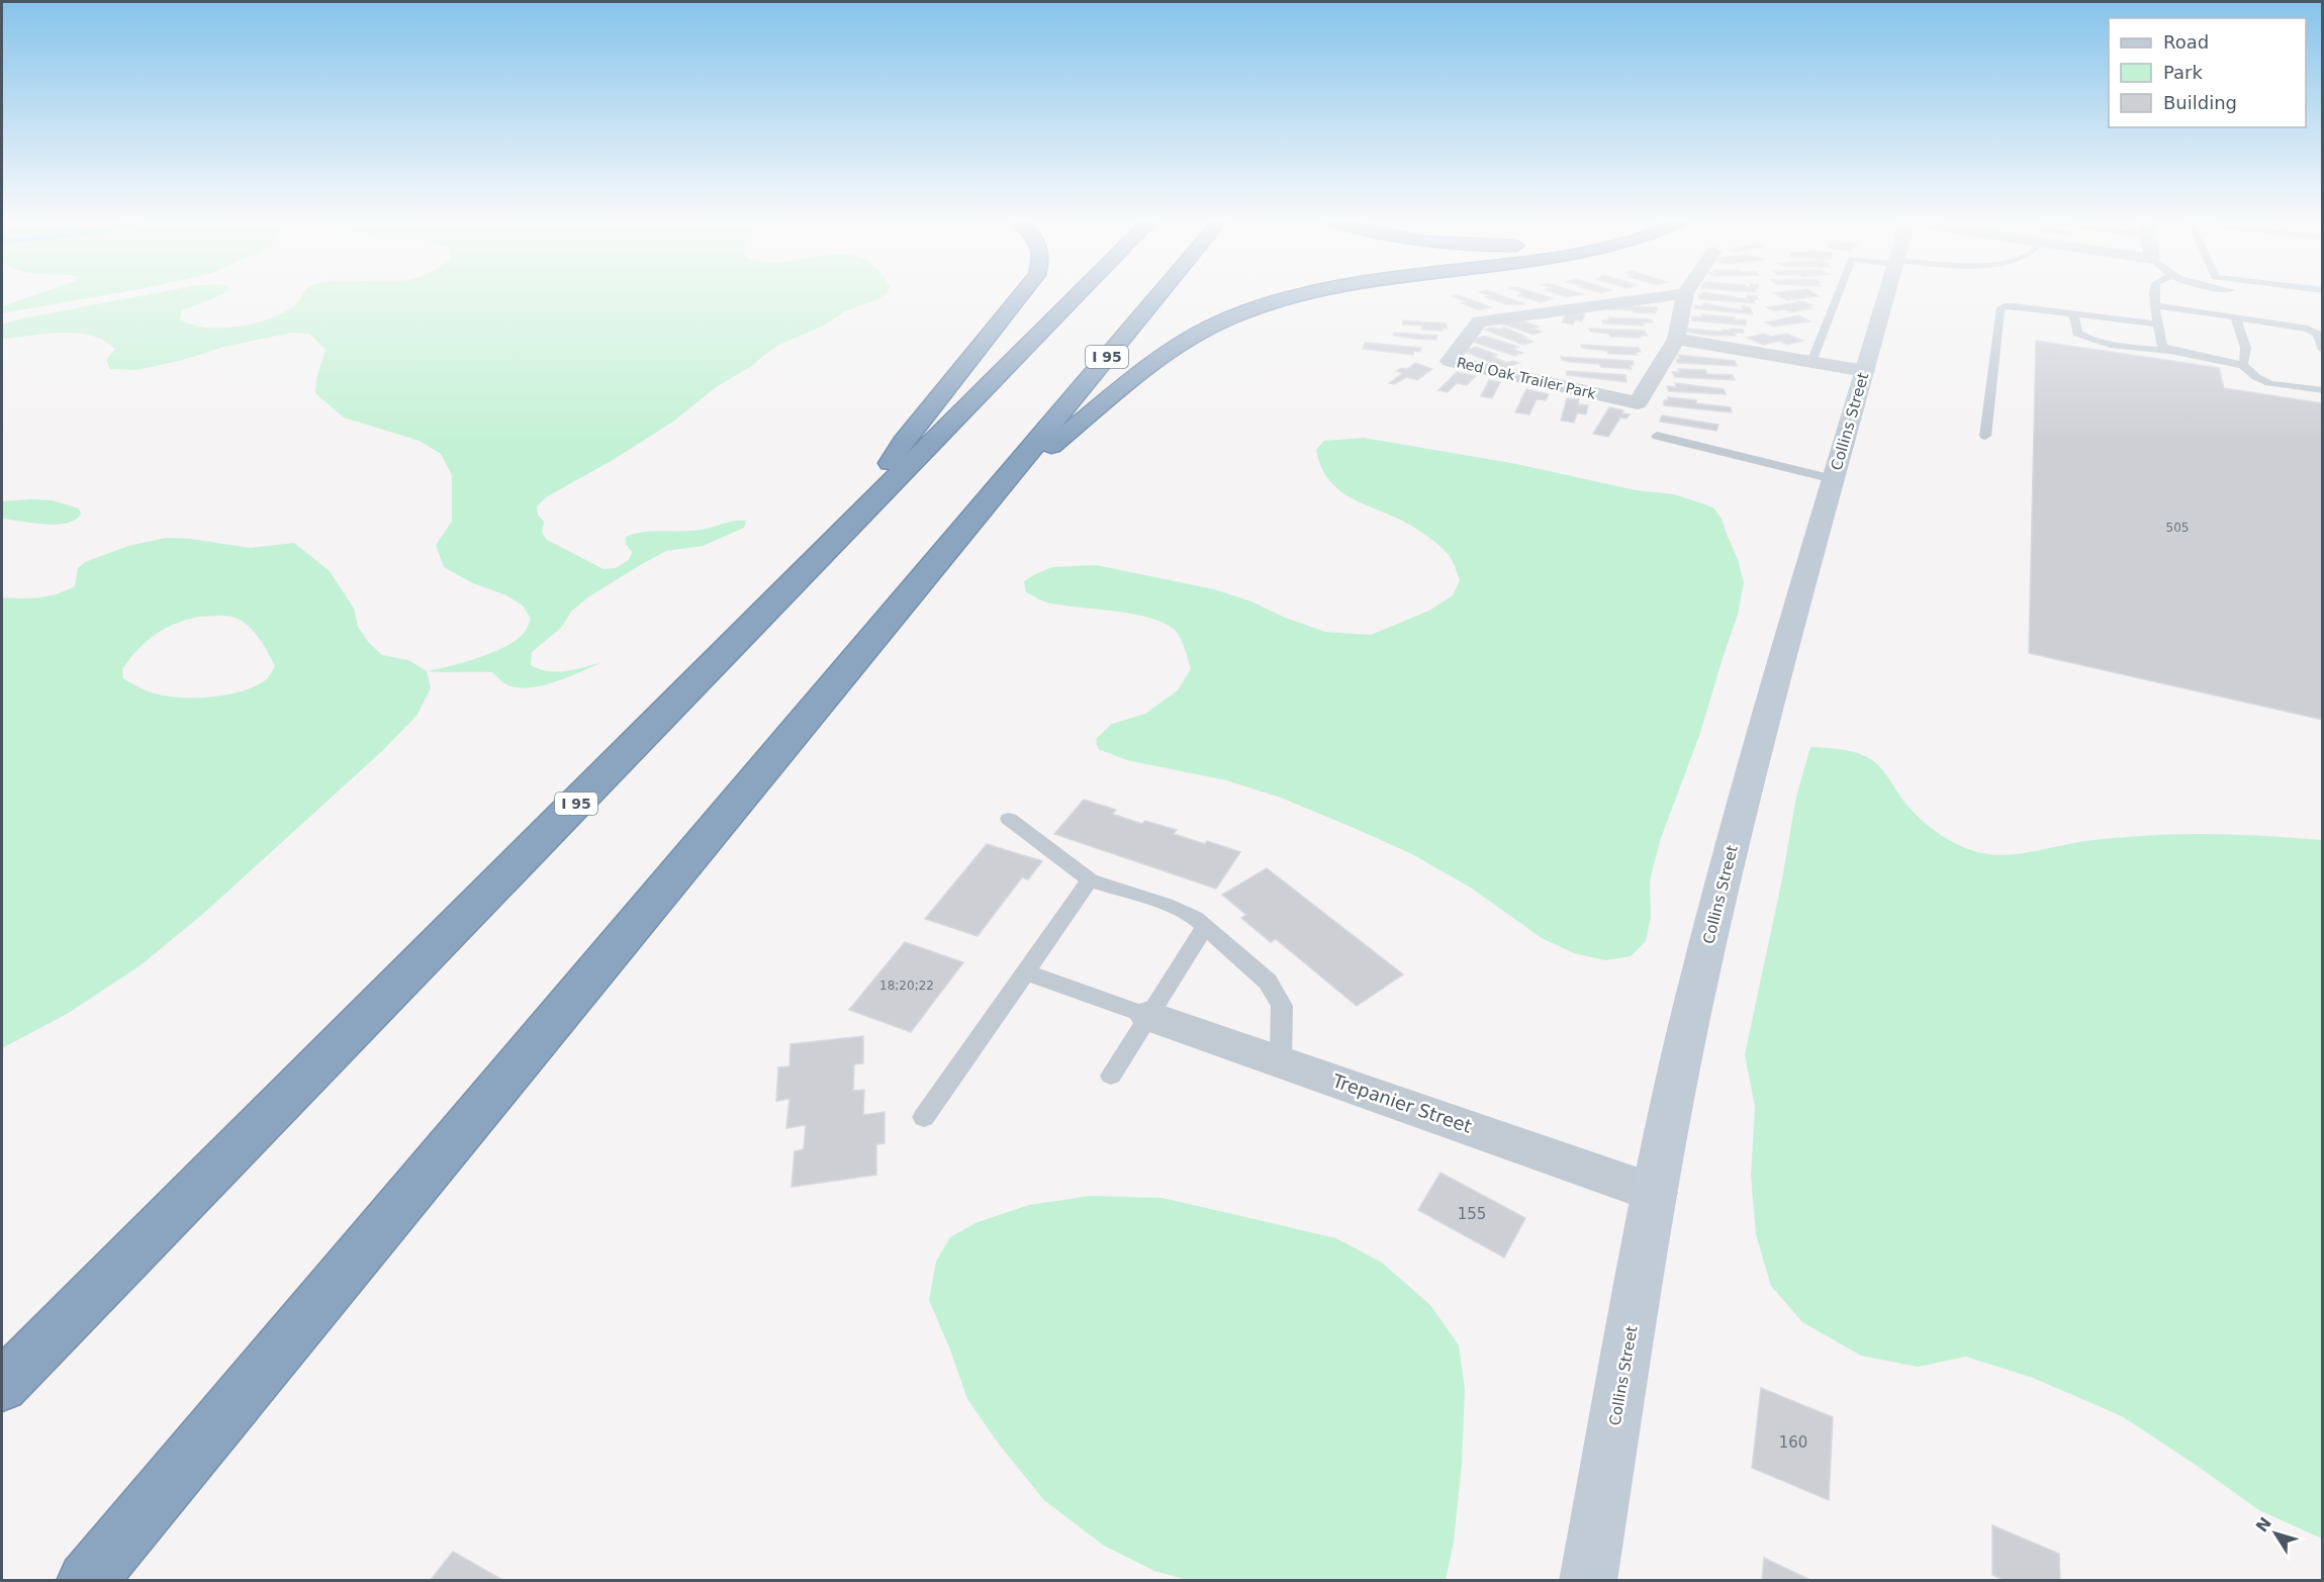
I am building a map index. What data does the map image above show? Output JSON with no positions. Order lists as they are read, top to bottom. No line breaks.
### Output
{"streets":{"highway":["I 95"],"street":["Red Oak Trailer Park","Collins Street","Trepanier Street"]},"crossings":[["Collins Street","Trepanier Street"]],"house_numbers":["505","18;20;22","155","160"],"legend":["Road","Park","Building"],"north":"top left"}
